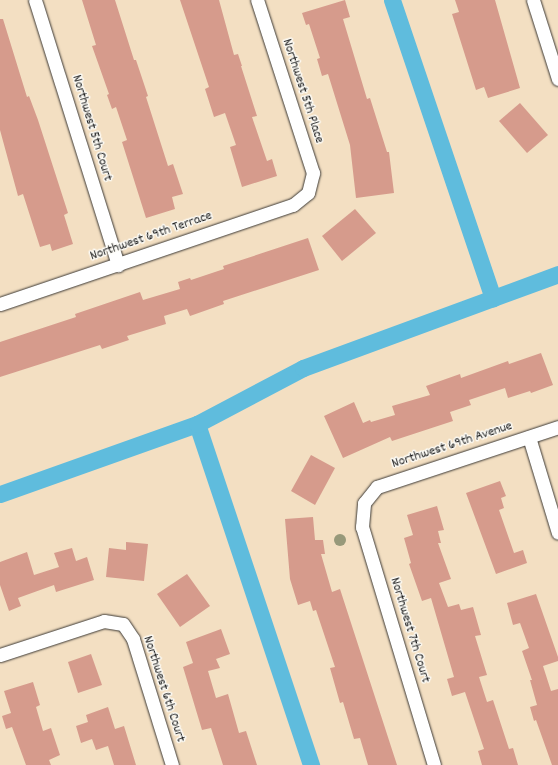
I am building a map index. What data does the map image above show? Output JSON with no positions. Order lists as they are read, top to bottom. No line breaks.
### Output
{"streets":{"street":["Northwest 5th Place","Northwest 5th Court","Northwest 69th Terrace","Northwest 69th Avenue","Northwest 7th Court","Northwest 6th Court"]},"crossings":[["Northwest 5th Place","Northwest 69th Terrace"],["Northwest 5th Court","Northwest 69th Terrace"],["Northwest 69th Avenue","Northwest 7th Court"]]}
